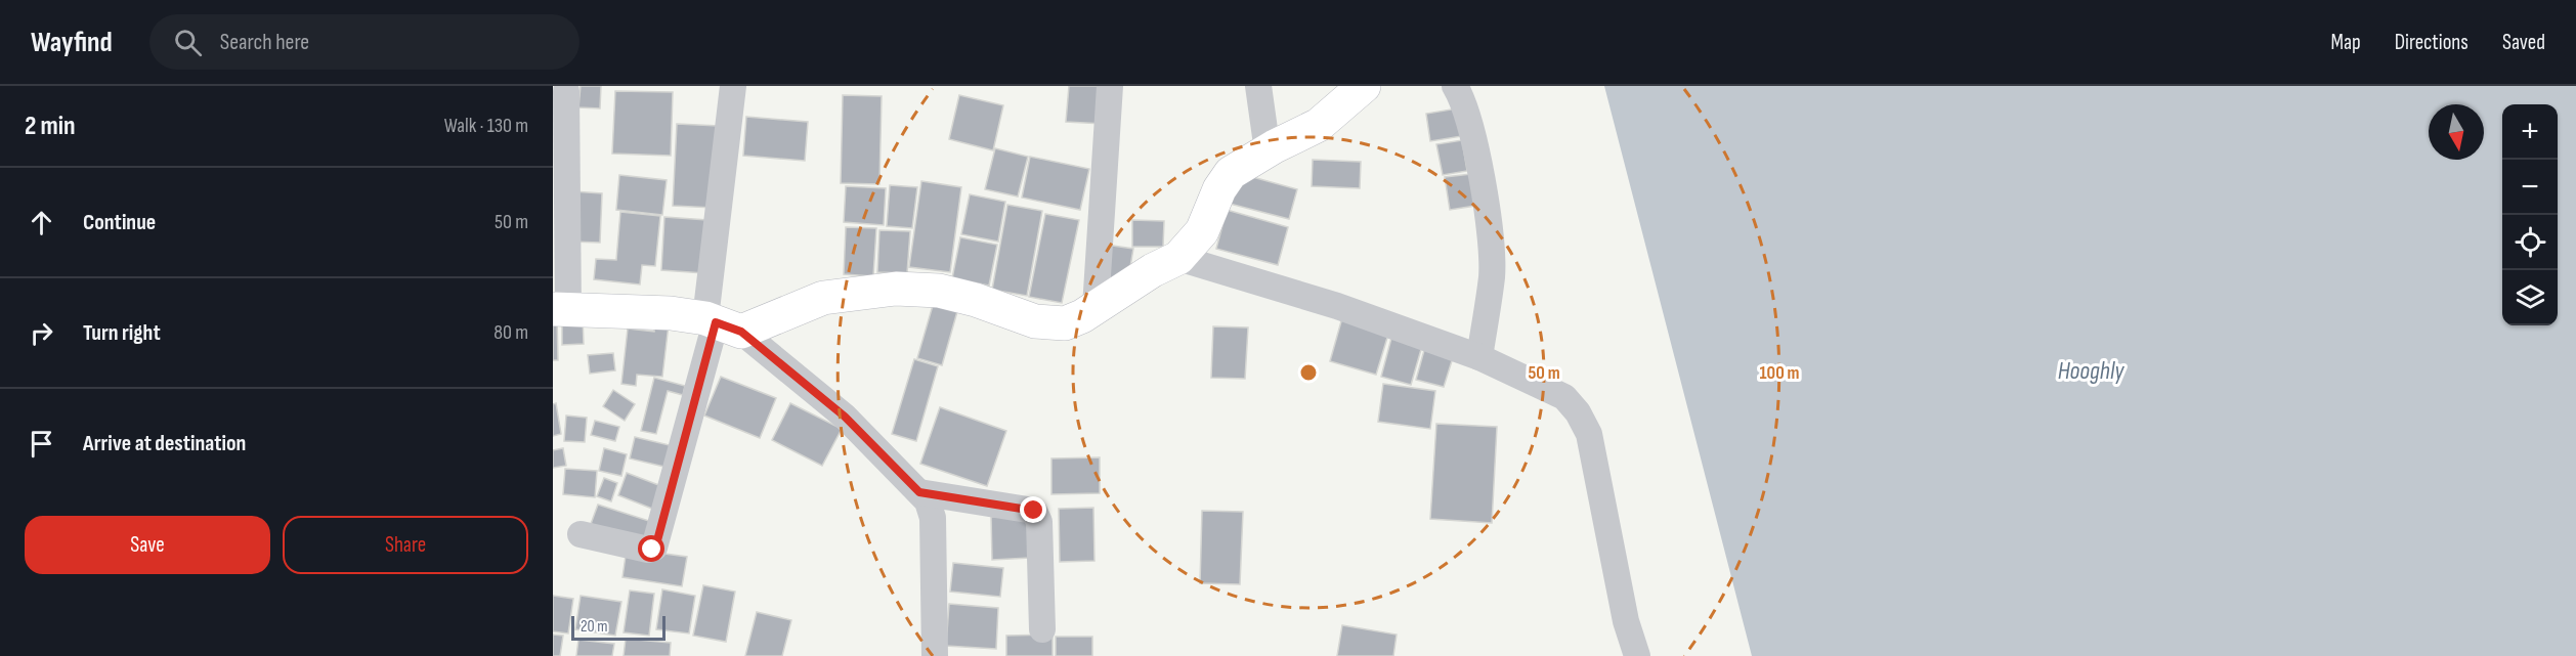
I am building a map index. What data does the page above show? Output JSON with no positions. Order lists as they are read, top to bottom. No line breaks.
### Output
{"water":["Hooghly"],"scale_bar":"20 m","north":"bottom","page":{"header":"Wayfind","search":"Search here","nav":["Map","Directions","Saved"],"heading":["2 min","Walk · 130 m"],"map_buttons":["+","−"],"list":[["Continue","50 m"],["Turn right","80 m"],"Arrive at destination"],"buttons":["Save","Share"],"scale":"20 m"},"rings":["50 m","100 m"]}
